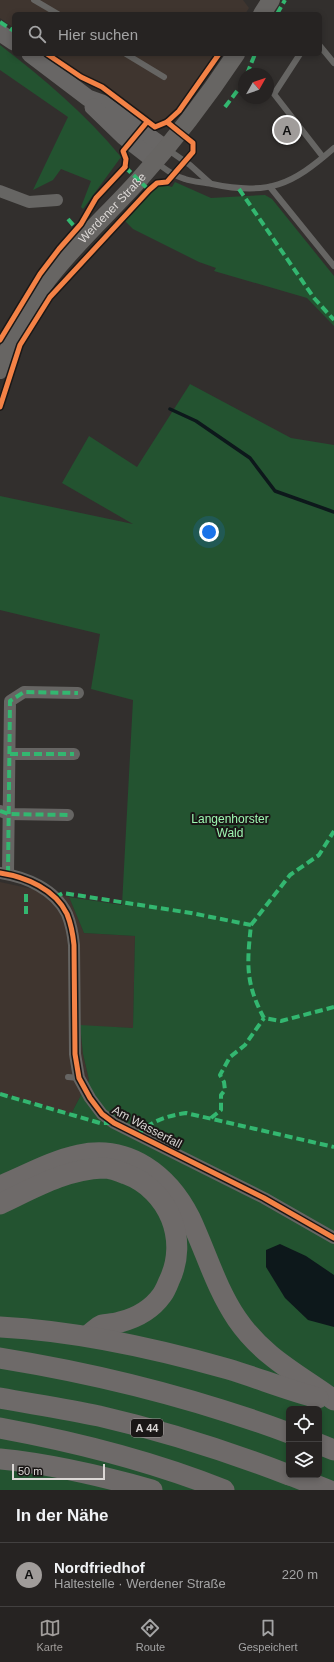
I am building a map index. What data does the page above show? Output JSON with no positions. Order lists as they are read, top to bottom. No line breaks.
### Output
{"streets":{"highway":["A 44"],"main road":["Werdener Straße"],"street":["Am Wasserfall"]},"parks":["Langenhorster Wald"],"scale_bar":"50 m","north":"top right","page":{"search":"Hier suchen","pins":"A","scale":"50 m","heading":"In der Nähe","list":[{"mark":"A","name":"Nordfriedhof","note":"Haltestelle · Werdener Straße","value":"220 m"}],"nav":["Karte","Route","Gespeichert"]}}
